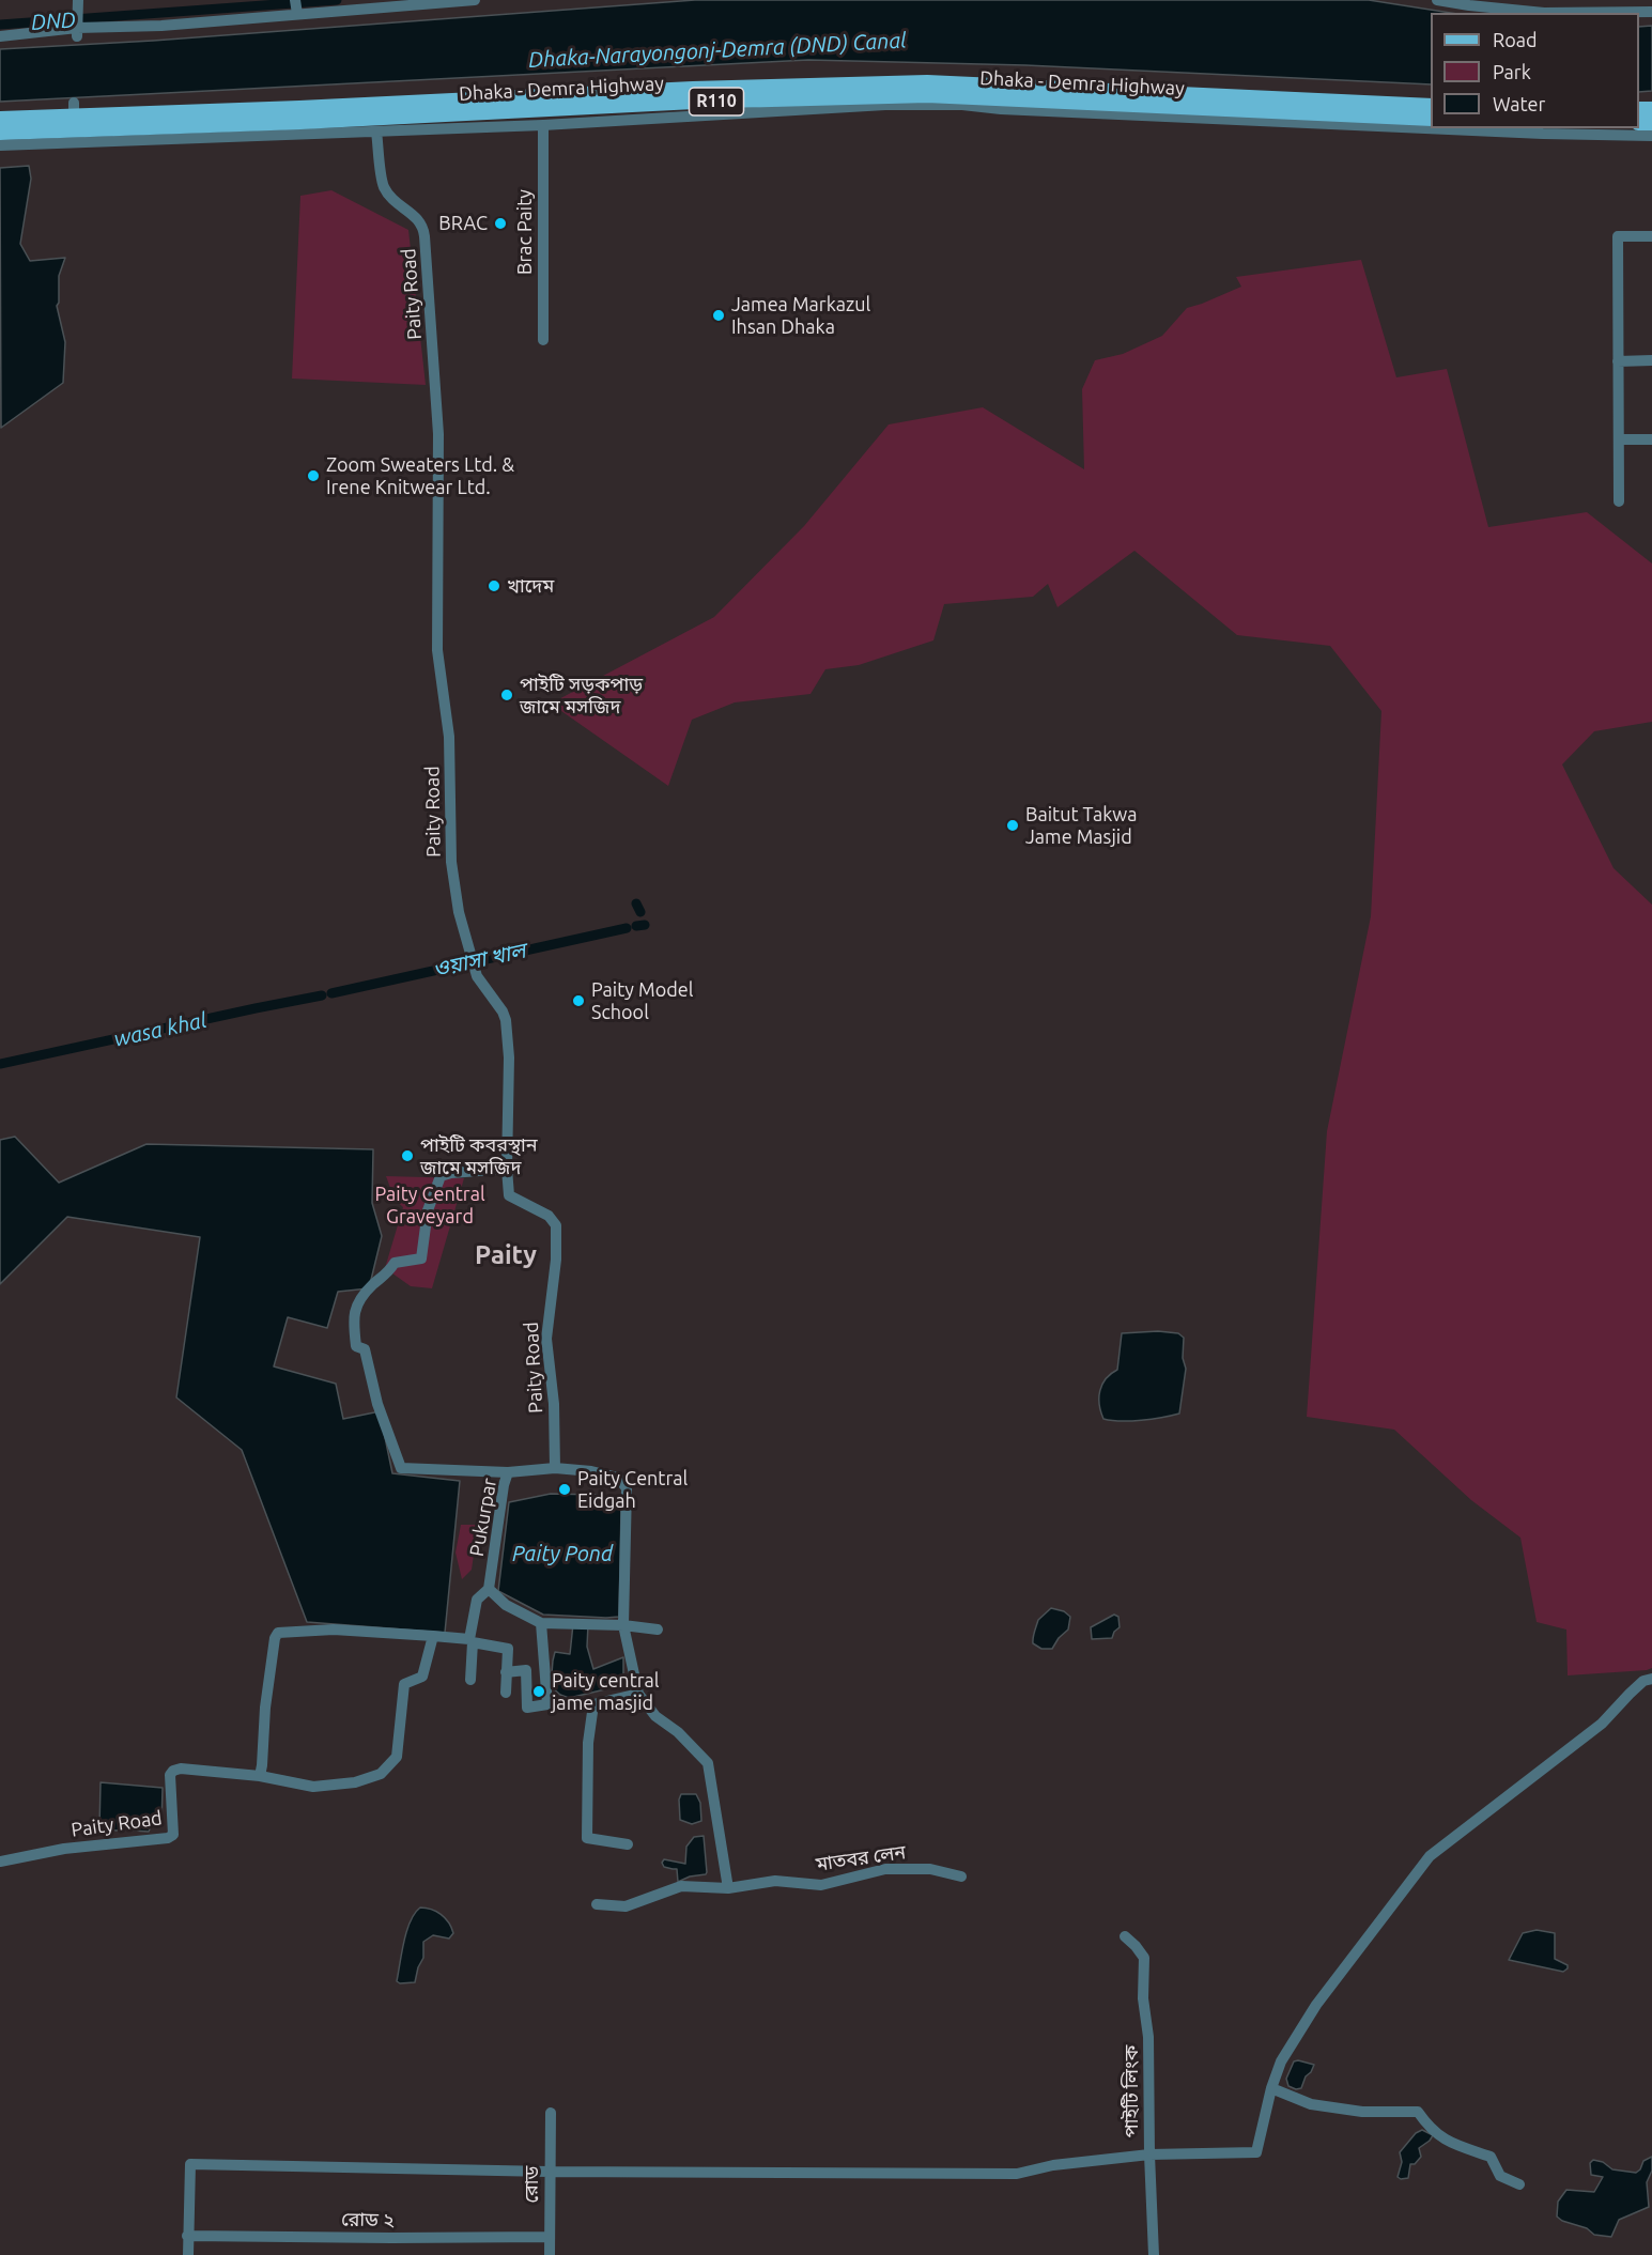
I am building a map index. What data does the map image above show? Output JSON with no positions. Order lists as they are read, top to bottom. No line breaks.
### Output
{"streets":{"main road":["Dhaka - Demra Highway","R110"],"street":["Brac Paity","Paity Road","Pukurpar","মাতবর লেন","পাইটি লিংক","রোড","রোড ২"]},"crossings":[["Paity Road","Pukurpar"],["রোড","রোড ২"]],"districts":["Paity"],"water":["DND","Dhaka-Narayongonj-Demra (DND) Canal","ওয়াসা খাল","wasa khal","Paity Pond"],"parks":["Paity Central Graveyard"],"places":["BRAC","Jamea Markazul Ihsan Dhaka","Zoom Sweaters Ltd. & Irene Knitwear Ltd.","খাদেম","পাইটি সড়কপাড় জামে মসজিদ","Baitut Takwa Jame Masjid","Paity Model School","পাইটি কবরস্থান জামে মসজিদ","Paity Central Eidgah","Paity central jame masjid"],"legend":["Road","Park","Water"]}
